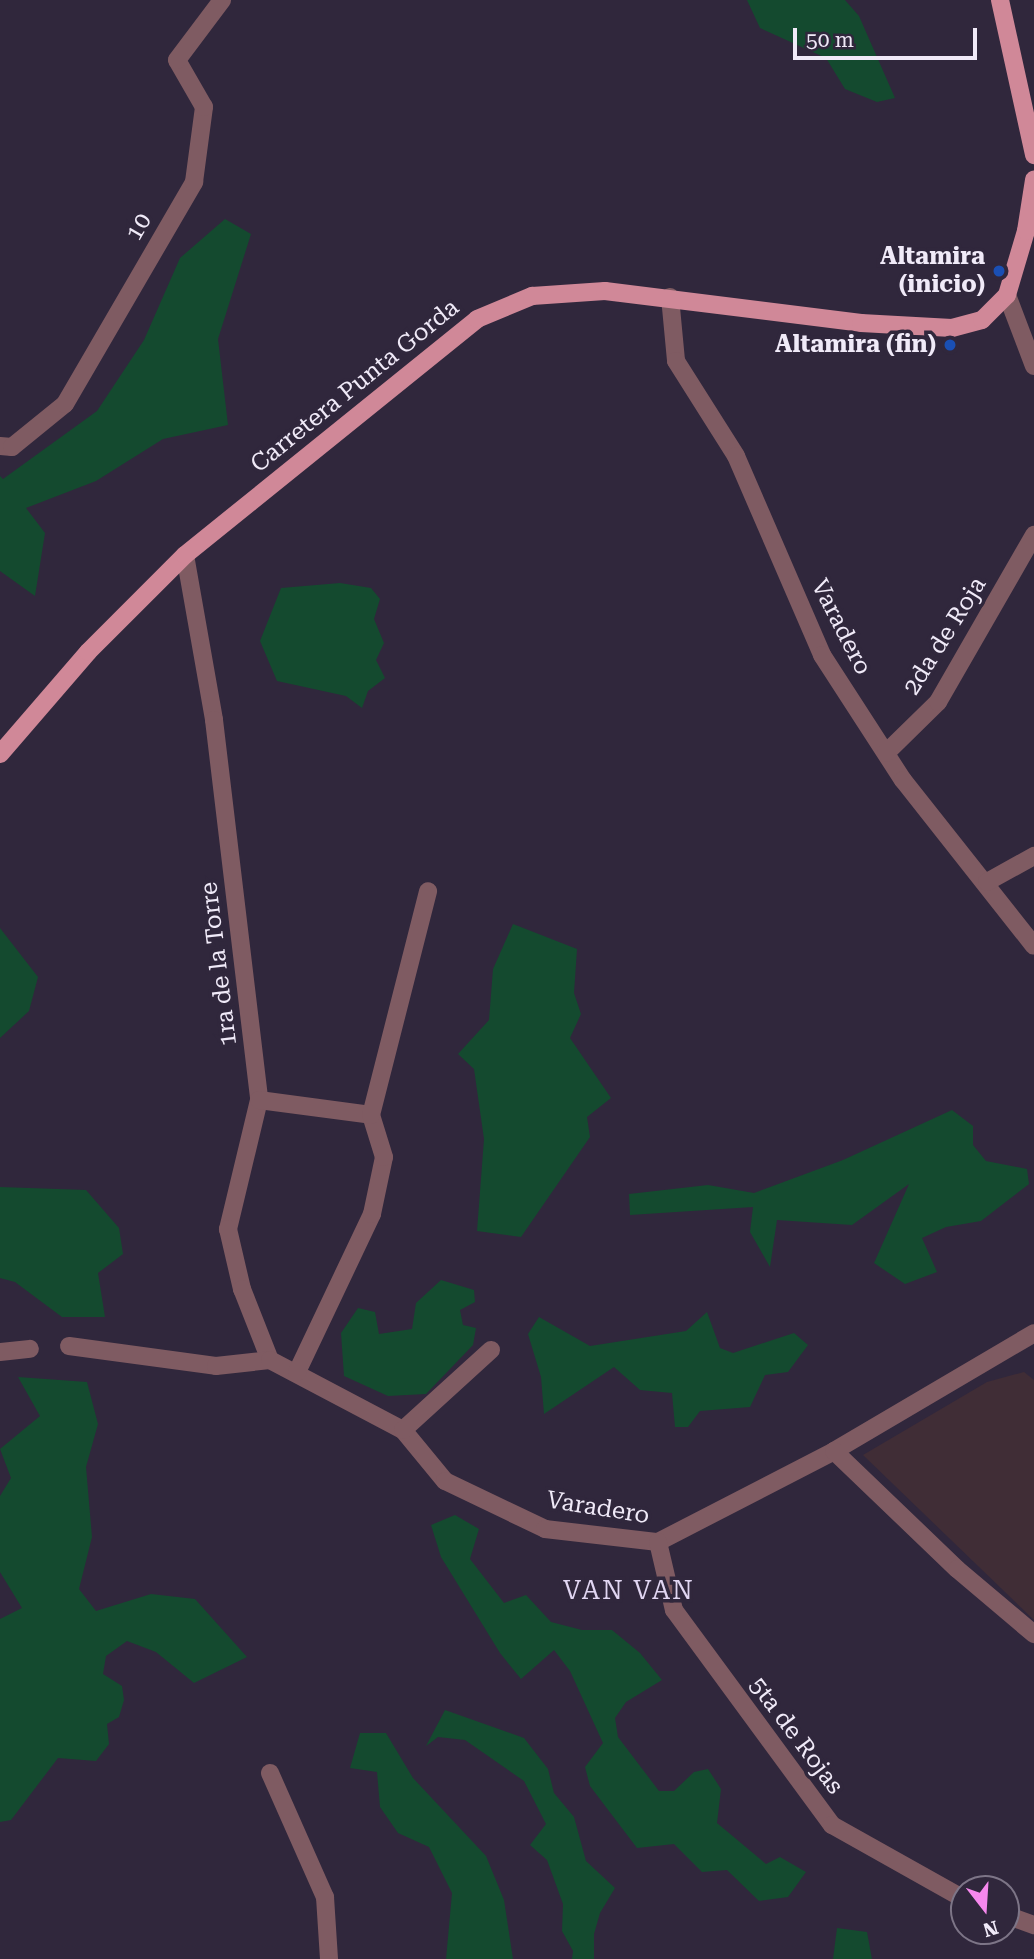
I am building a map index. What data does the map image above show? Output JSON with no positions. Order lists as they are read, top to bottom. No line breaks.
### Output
{"streets":{"main road":["Carretera Punta Gorda"],"street":["10","Varadero","2da de Roja","1ra de la Torre","5ta de Rojas"]},"crossings":[["Carretera Punta Gorda","Varadero"],["Carretera Punta Gorda","1ra de la Torre"],["Varadero","2da de Roja"],["Varadero","1ra de la Torre"],["Varadero","5ta de Rojas"]],"districts":["VAN VAN"],"places":["Altamira (inicio)","Altamira (fin)"],"scale_bar":"50 m","north":"bottom"}
